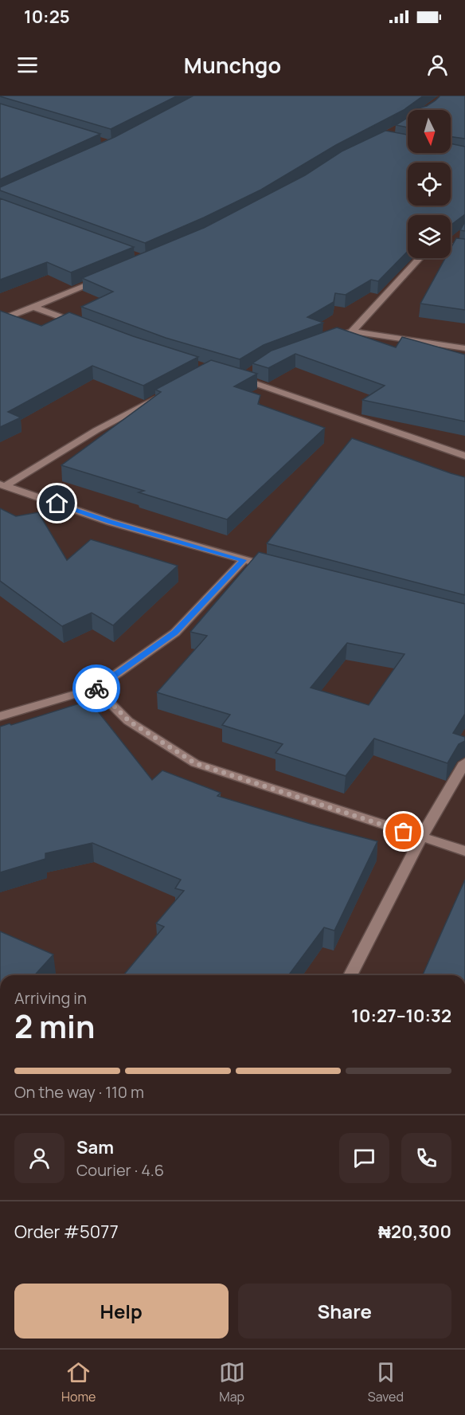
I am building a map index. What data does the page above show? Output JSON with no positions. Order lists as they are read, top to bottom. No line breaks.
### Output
{"north":"bottom","page":{"status":"10:25","header":"Munchgo","heading":["2 min","Arriving in","10:27–10:32"],"panel":["Sam","Courier · 4.6","Order #5077","₦20,300"],"bar":"On the way · 110 m","buttons":["Help","Share"],"tabs":["Home","Map","Saved"]}}
